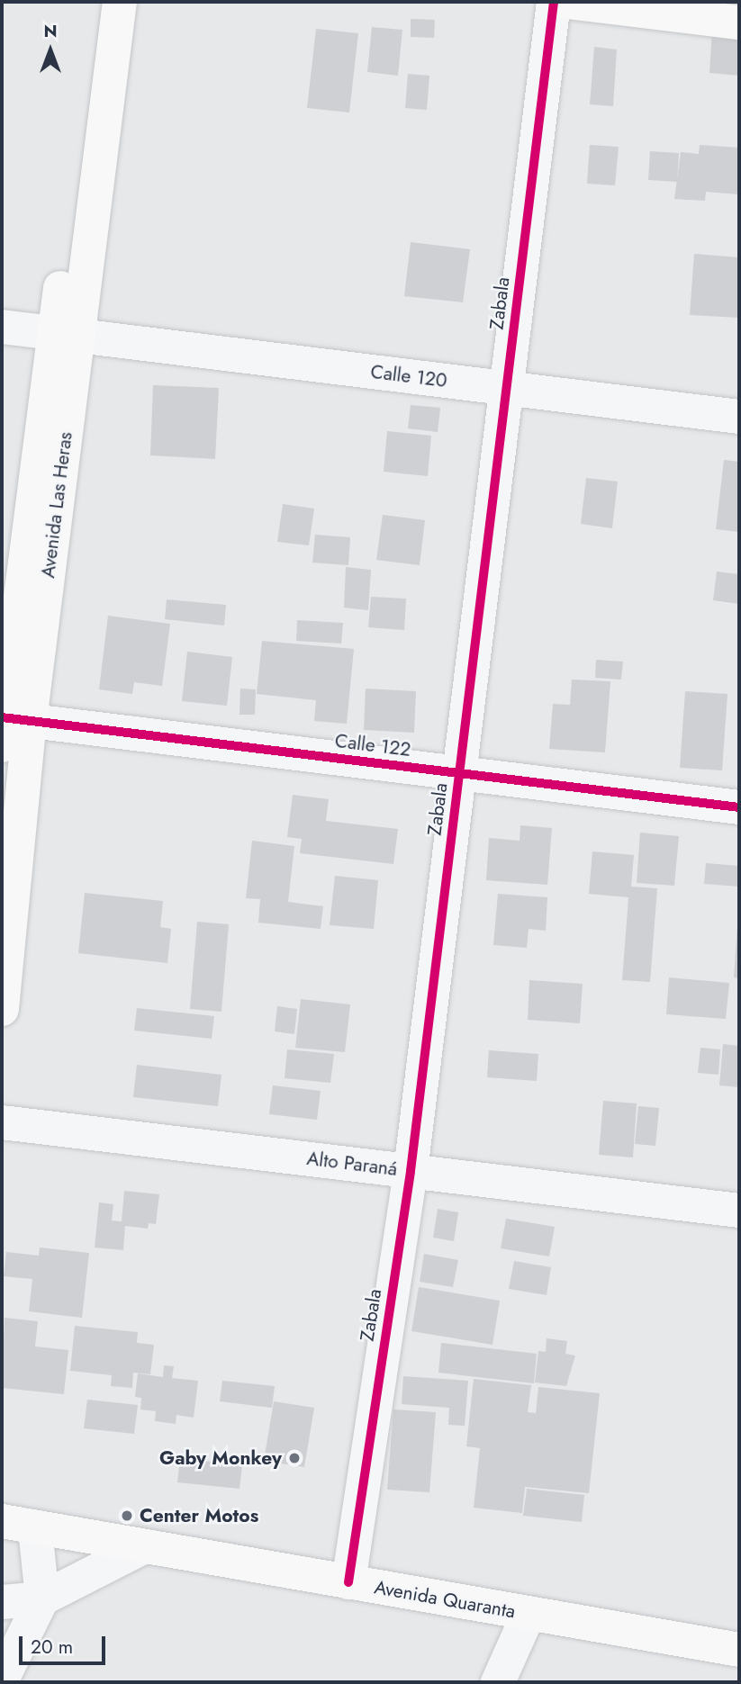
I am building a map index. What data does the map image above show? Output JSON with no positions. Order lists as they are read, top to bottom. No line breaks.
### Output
{"streets":{"main road":["Avenida Las Heras","Avenida Quaranta"],"street":["Zabala","Calle 120","Calle 122","Alto Paraná"]},"crossings":[["Zabala","Calle 120"],["Zabala","Calle 122"],["Zabala","Alto Paraná"],["Zabala","Avenida Quaranta"],["Calle 120","Avenida Las Heras"],["Avenida Las Heras","Calle 122"]],"places":["Gaby Monkey","Center Motos"],"scale_bar":"20 m","north":"top"}
